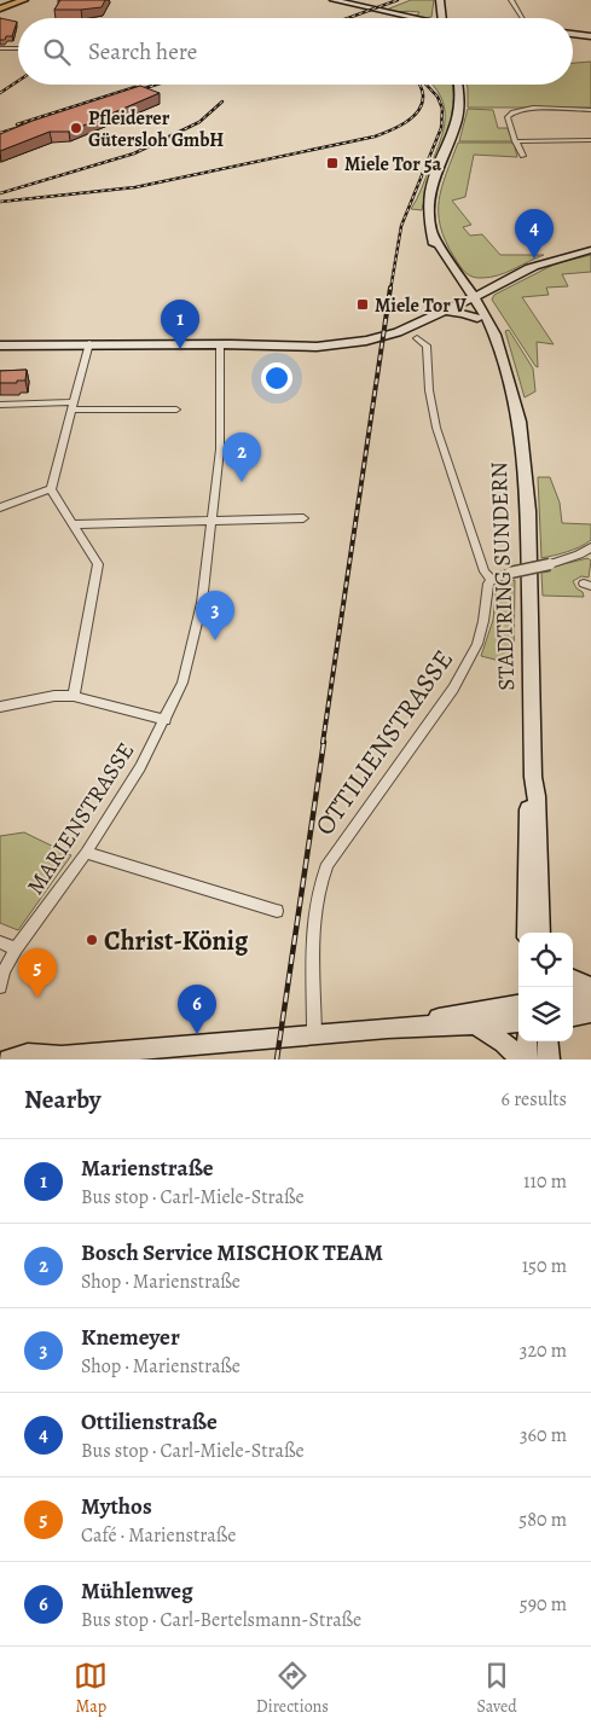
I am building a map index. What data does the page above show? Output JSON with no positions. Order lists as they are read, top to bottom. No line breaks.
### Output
{"streets":{"main road":["STADTRING SUNDERN"],"street":["OTTILIENSTRASSE","MARIENSTRASSE"]},"places":{"other":["Pfleiderer Gütersloh GmbH","Christ-König"],"transit":["Miele Tor 5a","Miele Tor V"]},"page":{"search":"Search here","pins":["4","1","2","3","5","6"],"heading":["Nearby","6 results"],"list":[{"mark":"1","name":"Marienstraße","note":"Bus stop · Carl-Miele-Straße","value":"110 m"},{"mark":"2","name":"Bosch Service MISCHOK TEAM","note":"Shop · Marienstraße","value":"150 m"},{"mark":"3","name":"Knemeyer","note":"Shop · Marienstraße","value":"320 m"},{"mark":"4","name":"Ottilienstraße","note":"Bus stop · Carl-Miele-Straße","value":"360 m"},{"mark":"5","name":"Mythos","note":"Café · Marienstraße","value":"580 m"},{"mark":"6","name":"Mühlenweg","note":"Bus stop · Carl-Bertelsmann-Straße","value":"590 m"}],"nav":["Map","Directions","Saved"]}}
